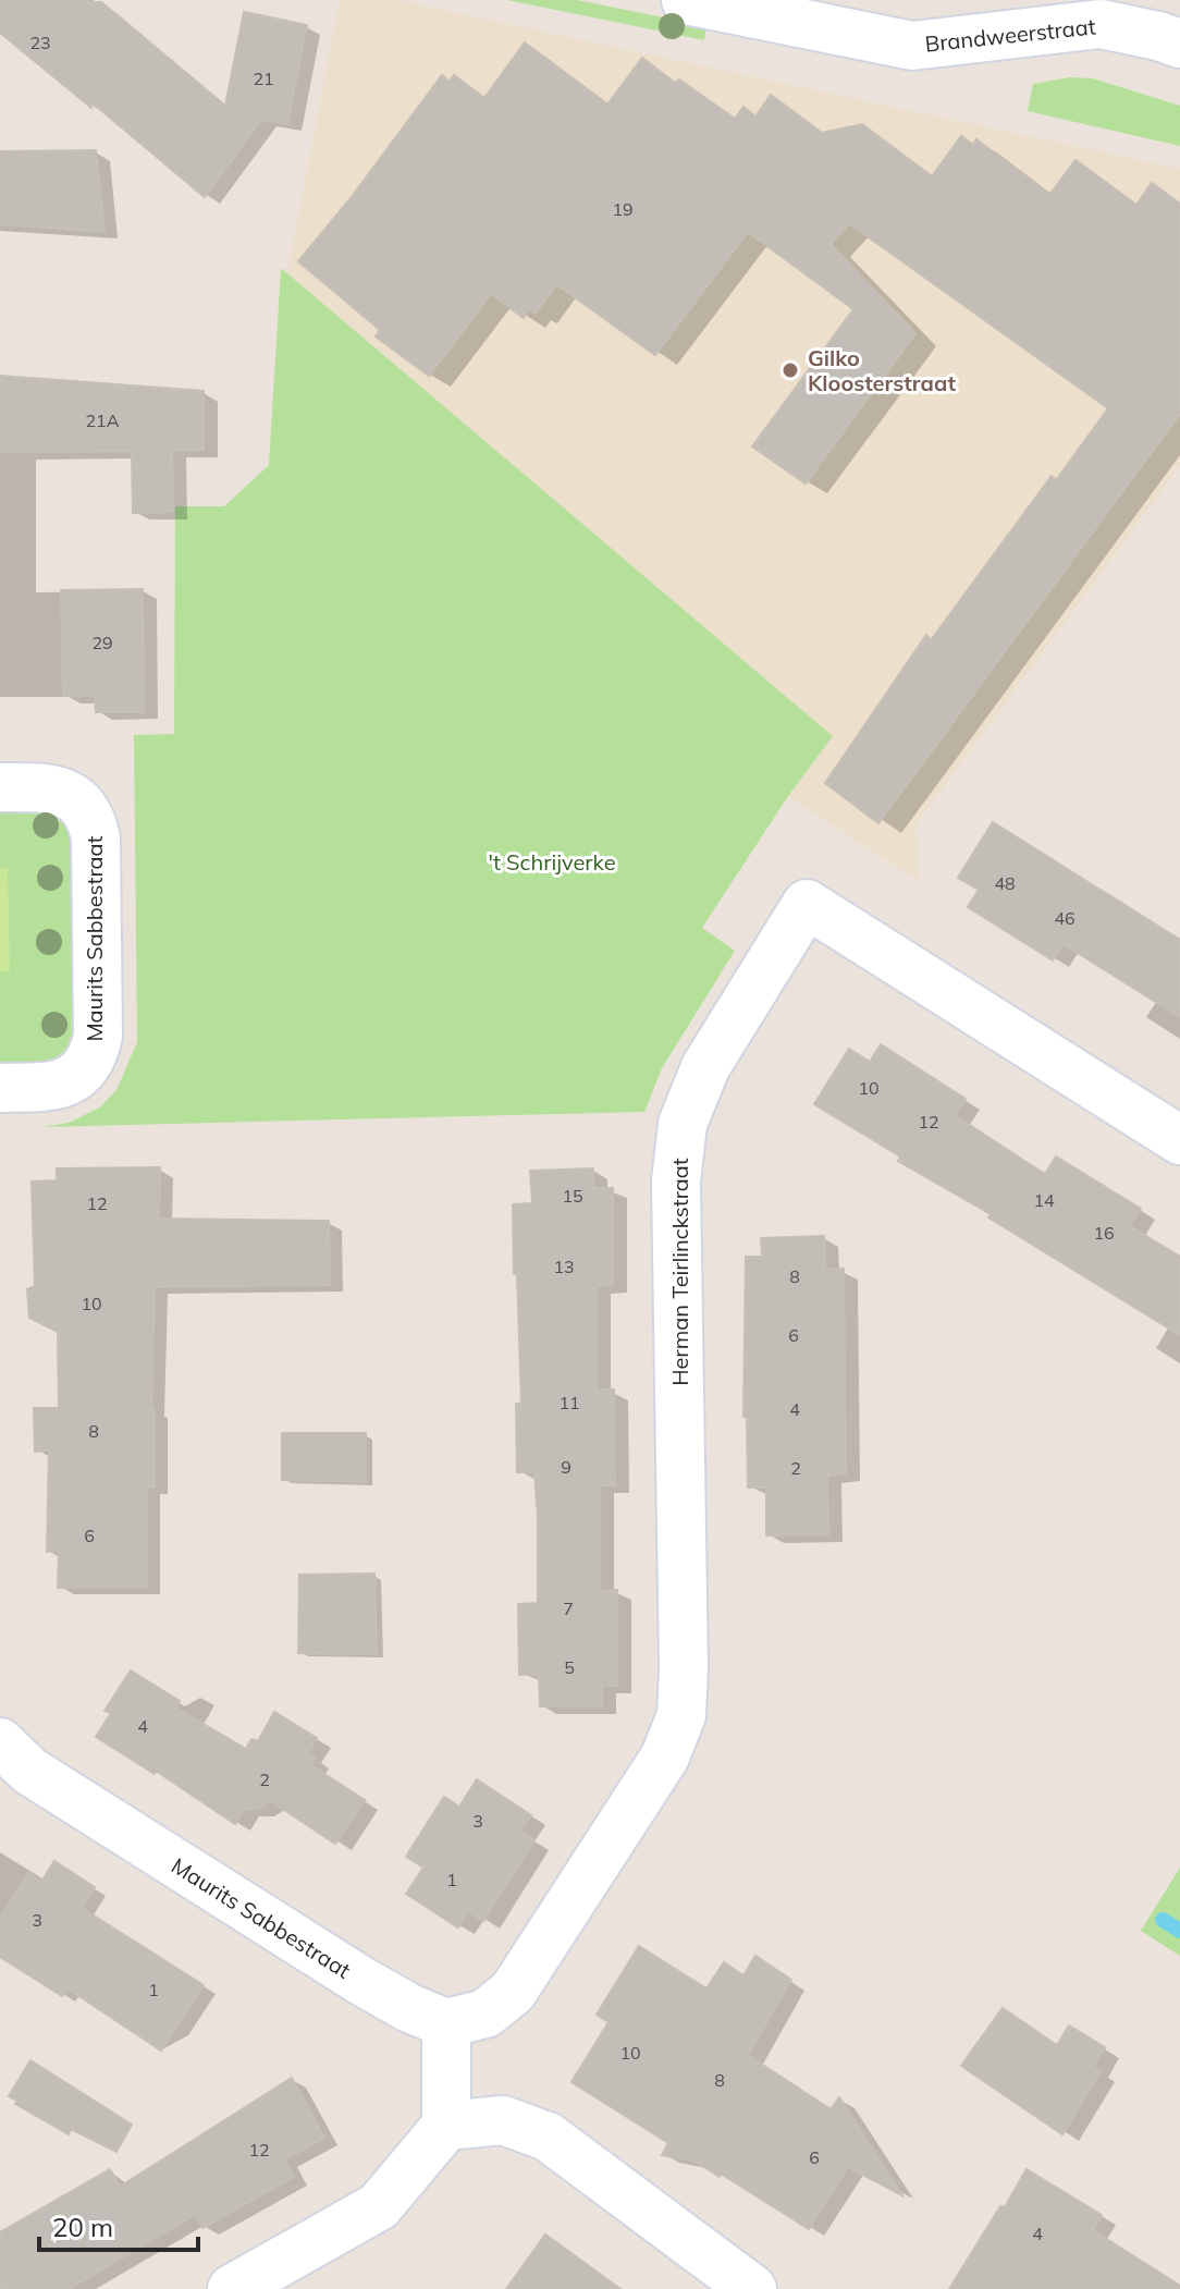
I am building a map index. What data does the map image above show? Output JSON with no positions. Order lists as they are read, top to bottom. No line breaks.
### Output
{"streets":{"street":["Brandweerstraat","Maurits Sabbestraat","Herman Teirlinckstraat"]},"crossings":[["Maurits Sabbestraat","Herman Teirlinckstraat"]],"parks":["'t Schrijverke"],"places":["Gilko Kloosterstraat"],"house_numbers":["23","21","19","21A","29","48","46","10","12","15","14","12","16","13","8","10","6","11","4","8","9","2","6","7","5","4","2","3","1","3","1","10","8","12","6","4"],"scale_bar":"20 m"}
